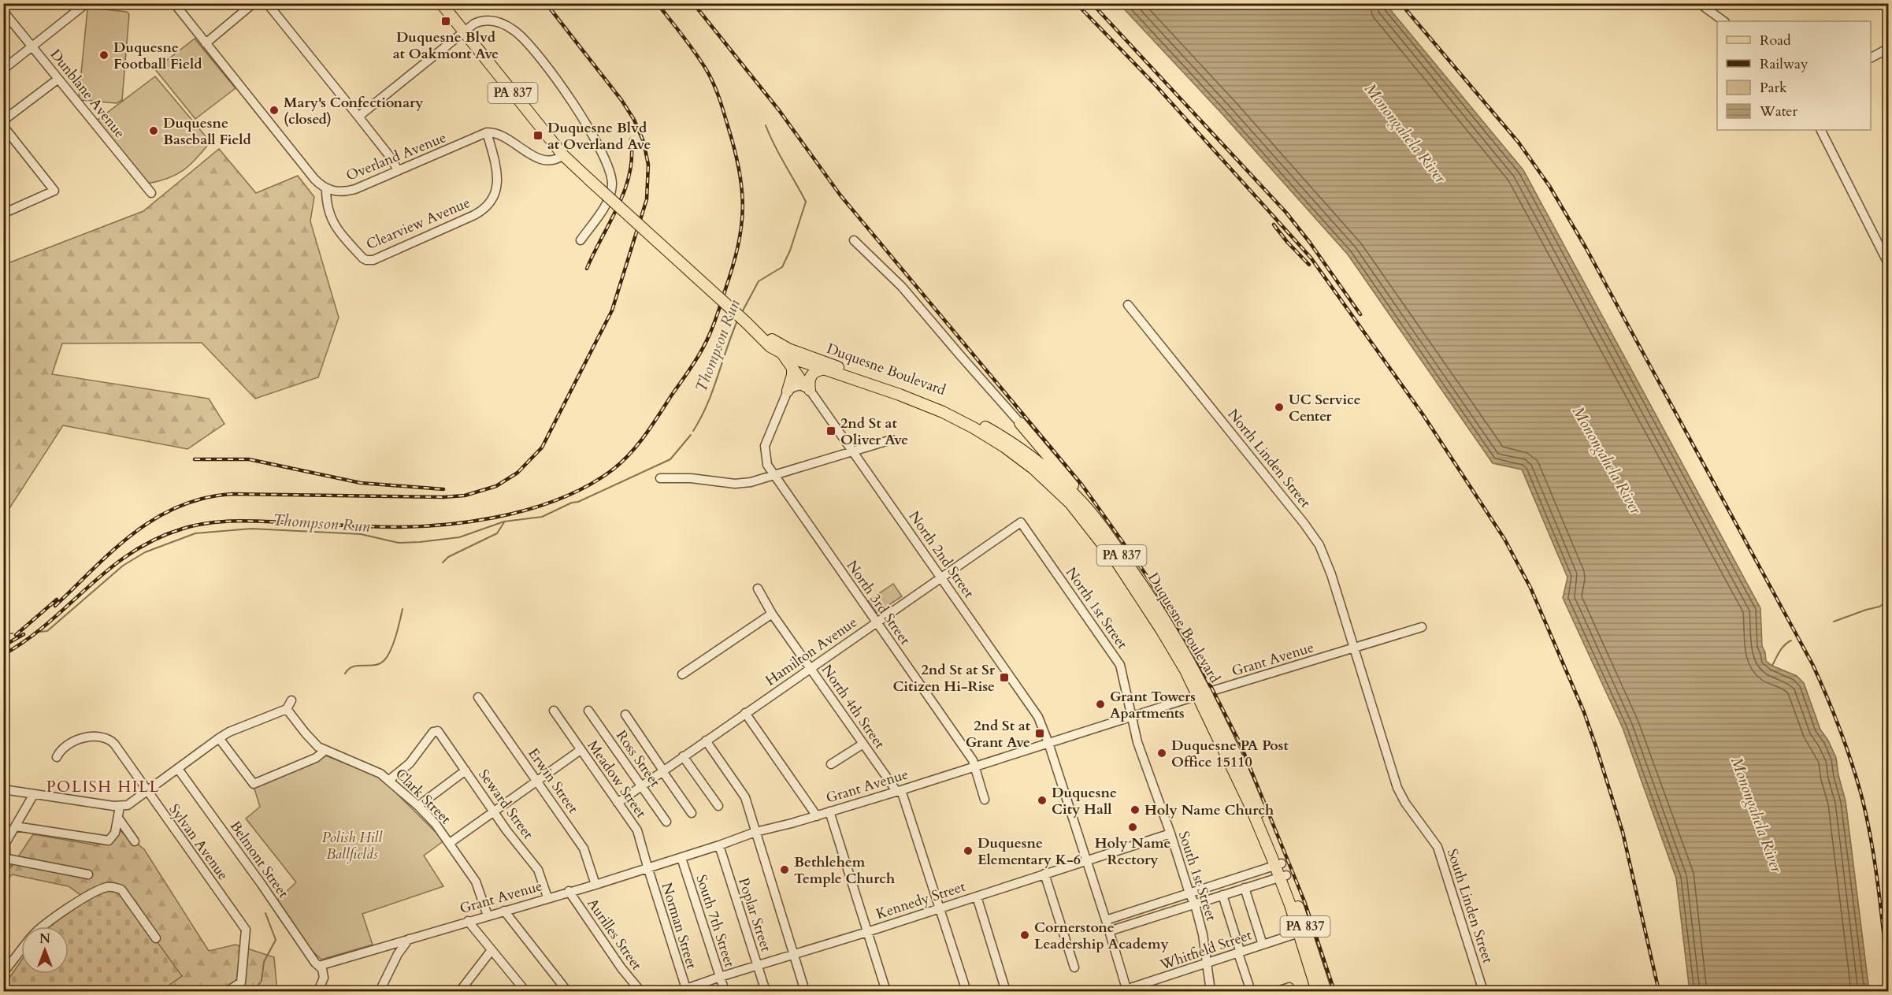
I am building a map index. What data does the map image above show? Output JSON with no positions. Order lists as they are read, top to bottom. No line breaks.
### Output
{"streets":{"main road":["PA 837","Duquesne Boulevard"],"street":["Dunblane Avenue","Overland Avenue","Clearview Avenue","North Linden Street","North 2nd Street","North 3rd Street","North 1st Street","Hamilton Avenue","Grant Avenue","North 4th Street","Ross Street","Meadow Street","Erwin Street","Clark Street","Seward Street","Sylvan Avenue","Belmont Street","South 1st Street","Kennedy Street","South Linden Street","Poplar Street","South 7th Street","Norman Street","Aurilles Street","Whitfield Street"]},"crossings":[["PA 837","Duquesne Boulevard"],["PA 837","Whitfield Street"],["Overland Avenue","Clearview Avenue"],["Duquesne Boulevard","Grant Avenue"],["North Linden Street","Grant Avenue"],["North Linden Street","South Linden Street"],["North 2nd Street","Hamilton Avenue"],["North 2nd Street","Grant Avenue"],["North 2nd Street","Kennedy Street"],["North 2nd Street","Whitfield Street"],["North 3rd Street","Hamilton Avenue"],["North 3rd Street","Grant Avenue"],["North 1st Street","Hamilton Avenue"],["North 1st Street","Grant Avenue"],["North 1st Street","South 1st Street"],["Hamilton Avenue","North 4th Street"],["Hamilton Avenue","Ross Street"],["Hamilton Avenue","Meadow Street"],["Grant Avenue","North 4th Street"],["Grant Avenue","Meadow Street"],["Grant Avenue","Erwin Street"],["Grant Avenue","Clark Street"],["Grant Avenue","Seward Street"],["Grant Avenue","Belmont Street"],["Grant Avenue","South 1st Street"],["Grant Avenue","South Linden Street"],["Grant Avenue","Poplar Street"],["Grant Avenue","South 7th Street"],["Grant Avenue","Norman Street"],["Grant Avenue","Aurilles Street"],["North 4th Street","Kennedy Street"],["Meadow Street","Norman Street"],["Clark Street","Seward Street"],["South 1st Street","Kennedy Street"],["South 1st Street","Whitfield Street"],["Kennedy Street","Poplar Street"],["Kennedy Street","South 7th Street"],["Kennedy Street","Norman Street"]],"districts":["POLISH HILL"],"water":["Monongahela River","Thompson Run"],"parks":["Polish Hill Ballfields"],"places":{"transit":["Duquesne Blvd at Oakmont Ave","Duquesne Blvd at Overland Ave","2nd St at Oliver Ave","2nd St at Sr Citizen Hi-Rise","2nd St at Grant Ave"],"other":["Duquesne Football Field","Mary's Confectionary (closed)","Duquesne Baseball Field","UC Service Center","Grant Towers Apartments","Duquesne PA Post Office 15110","Duquesne City Hall","Holy Name Church","Holy Name Rectory","Duquesne Elementary K-6","Bethlehem Temple Church","Cornerstone Leadership Academy"]},"legend":["Road","Railway","Park","Water"],"north":"top"}
